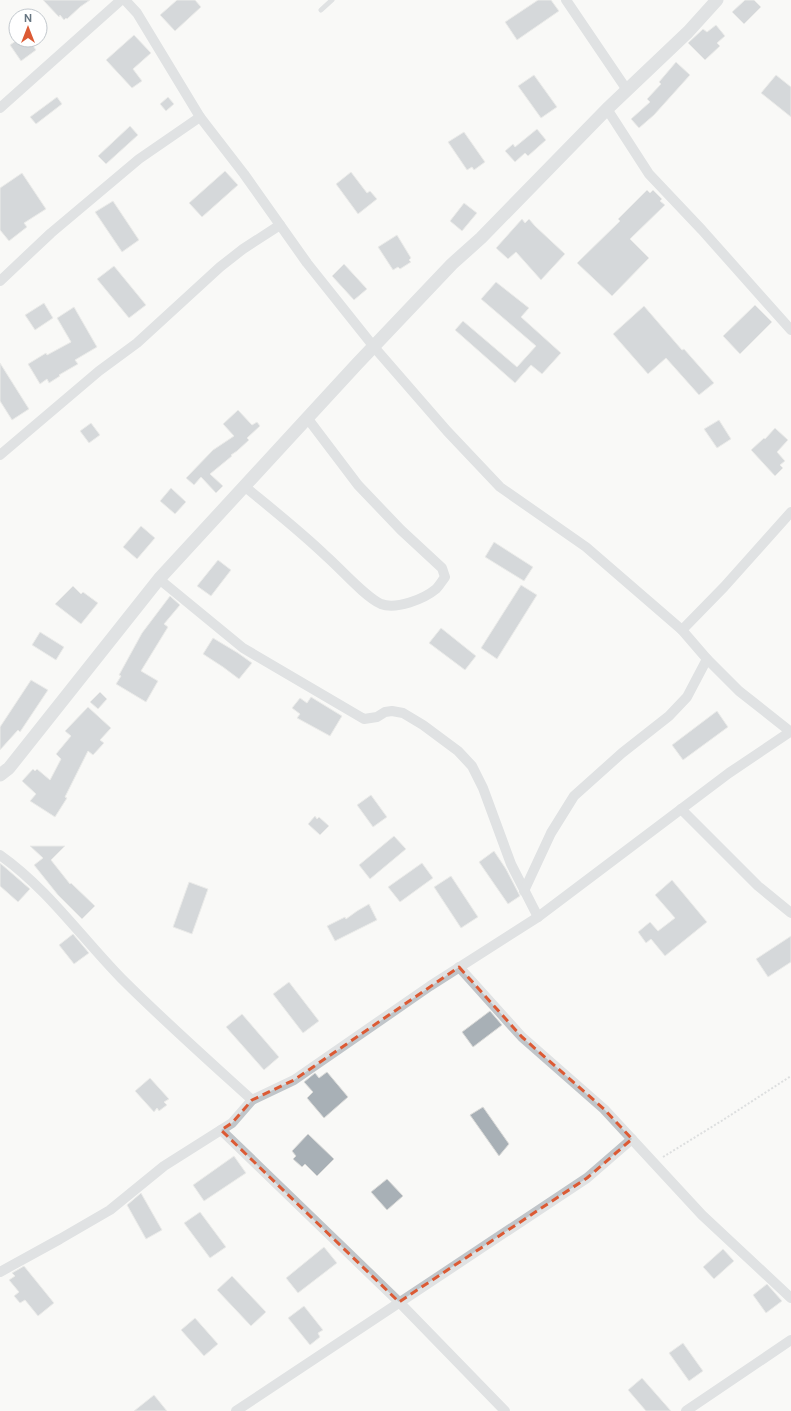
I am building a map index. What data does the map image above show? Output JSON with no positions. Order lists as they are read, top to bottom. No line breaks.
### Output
{"north":"top"}
